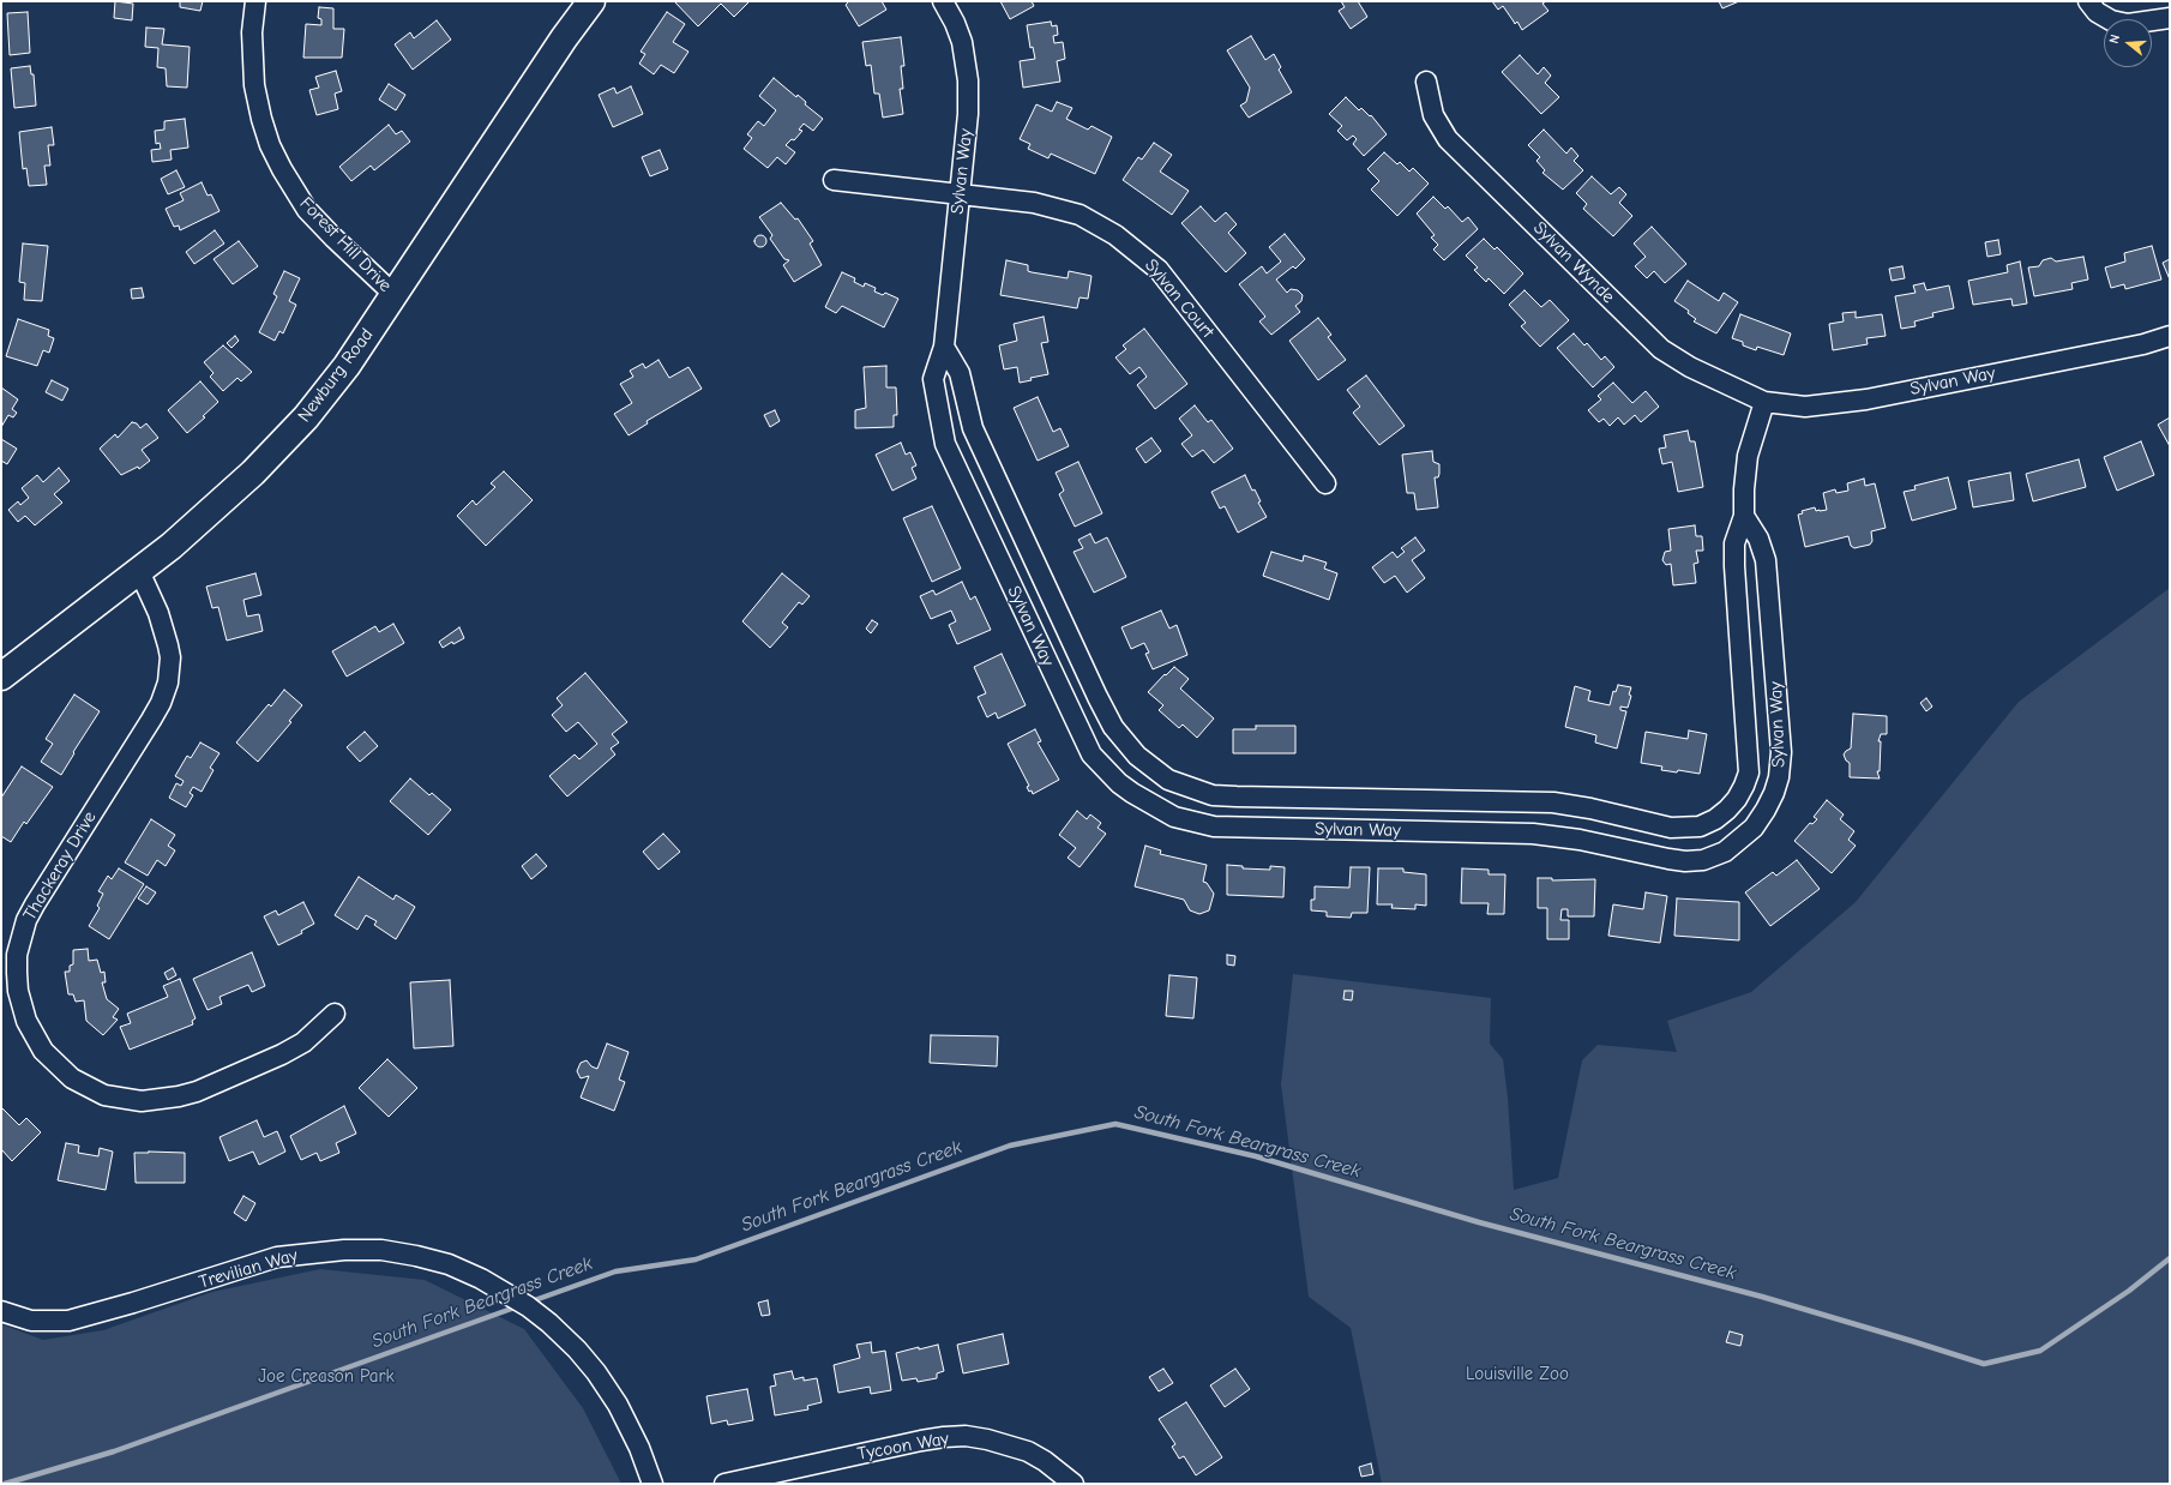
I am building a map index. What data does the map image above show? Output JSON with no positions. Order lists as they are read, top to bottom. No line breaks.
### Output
{"streets":{"main road":["Newburg Road"],"street":["Sylvan Way","Forest Hill Drive","Sylvan Wynde","Sylvan Court","Thackeray Drive","Trevilian Way","Tycoon Way"]},"crossings":[["Sylvan Way","Sylvan Wynde"],["Sylvan Way","Sylvan Court"],["Forest Hill Drive","Newburg Road"],["Newburg Road","Thackeray Drive"]],"water":["South Fork Beargrass Creek"],"parks":["Louisville Zoo","Joe Creason Park"],"north":"left"}
